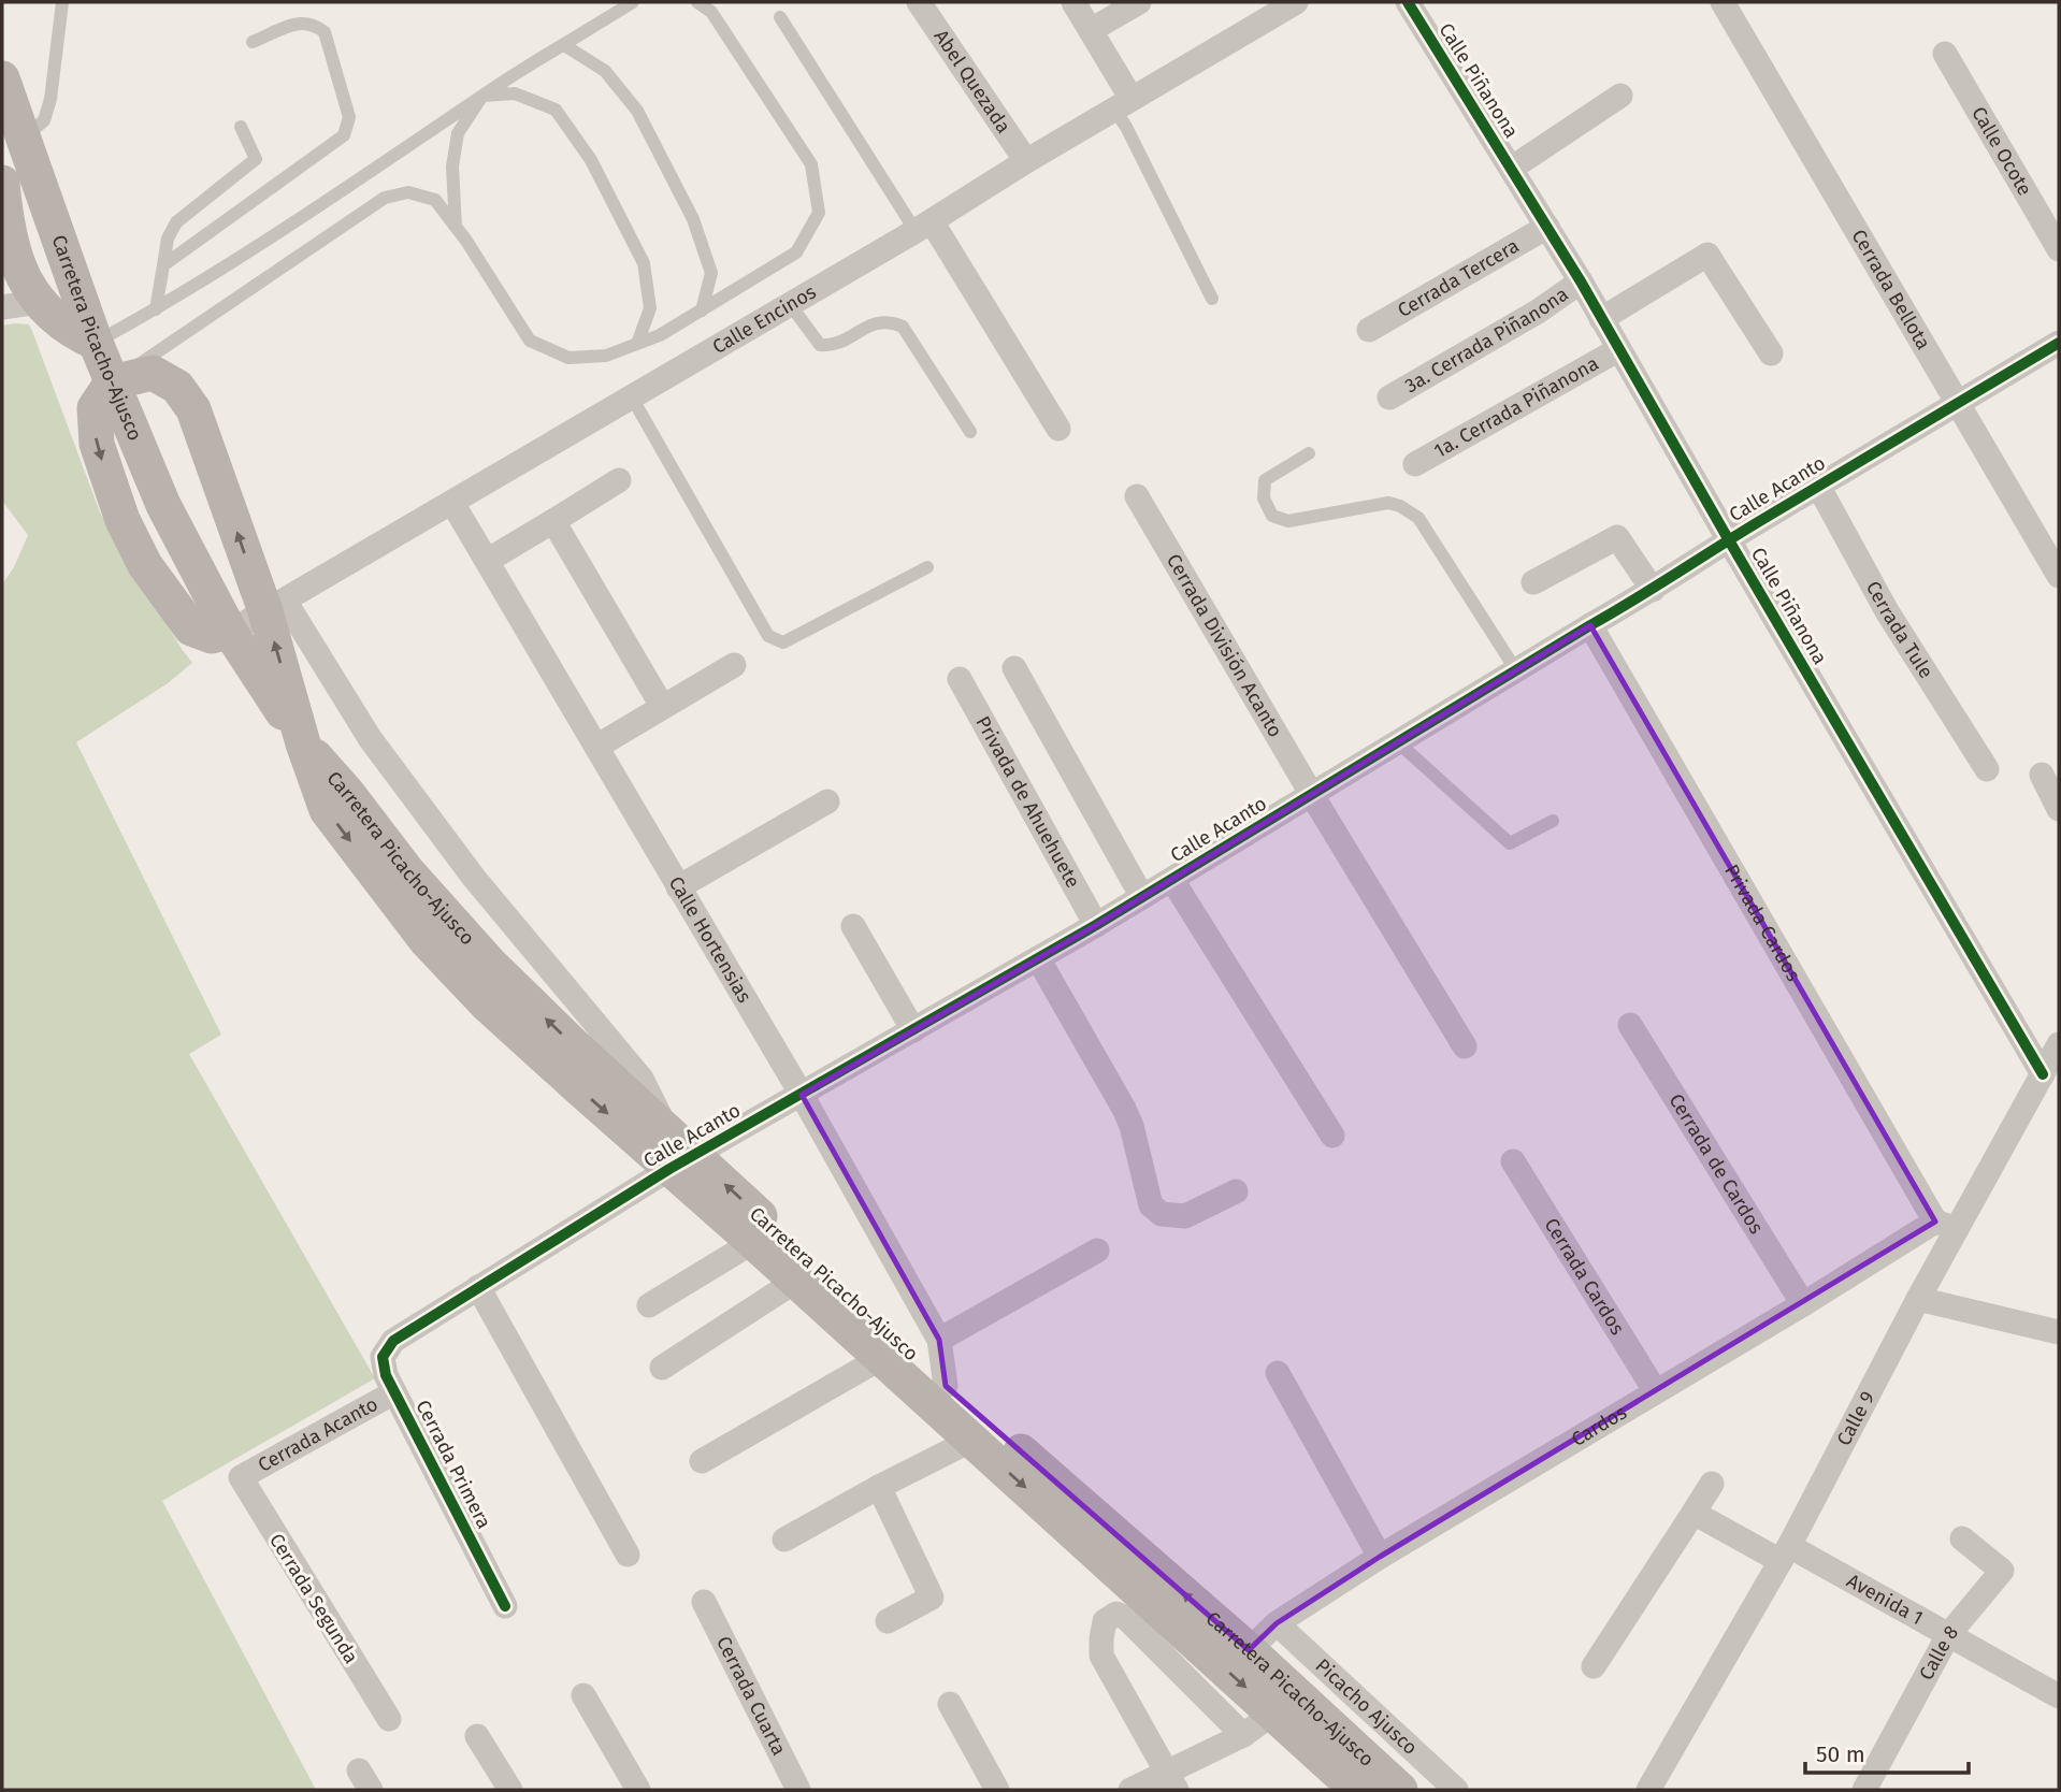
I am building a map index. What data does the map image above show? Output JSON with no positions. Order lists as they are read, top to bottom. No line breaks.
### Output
{"streets":{"main road":["Carretera Picacho-Ajusco"],"street":["Calle Piñanona","Abel Quezada","Calle Ocote","Cerrada Tercera","Cerrada Bellota","Calle Encinos","3a. Cerrada Piñanona","1a. Cerrada Piñanona","Calle Acanto","Cerrada Tule","Cerrada División Acanto","Privada de Ahuehuete","Privada Cardos","Calle Hortensias","Cerrada de Cardos","Cerrada Cardos","Calle 9","Cardos","Cerrada Acanto","Cerrada Primera","Cerrada Segunda","Avenida 1","Calle 8","Cerrada Cuarta","Picacho Ajusco"]},"crossings":[["Calle Piñanona","Cerrada Tercera"],["Calle Piñanona","3a. Cerrada Piñanona"],["Calle Piñanona","1a. Cerrada Piñanona"],["Calle Piñanona","Calle Acanto"],["Calle Piñanona","Calle 9"],["Abel Quezada","Calle Encinos"],["Cerrada Bellota","Calle Acanto"],["Calle Encinos","Carretera Picacho-Ajusco"],["Calle Encinos","Calle Hortensias"],["Carretera Picacho-Ajusco","Calle Acanto"],["Carretera Picacho-Ajusco","Calle Hortensias"],["Carretera Picacho-Ajusco","Cardos"],["Calle Acanto","Cerrada Tule"],["Calle Acanto","Cerrada División Acanto"],["Calle Acanto","Privada de Ahuehuete"],["Calle Acanto","Privada Cardos"],["Calle Acanto","Calle Hortensias"],["Calle Acanto","Cerrada Primera"],["Privada Cardos","Calle 9"],["Privada Cardos","Cardos"],["Cerrada de Cardos","Cardos"],["Cerrada Cardos","Cardos"],["Calle 9","Cardos"],["Calle 9","Avenida 1"],["Cardos","Picacho Ajusco"],["Cerrada Acanto","Cerrada Primera"],["Cerrada Acanto","Cerrada Segunda"],["Avenida 1","Calle 8"]],"scale_bar":"50 m"}
